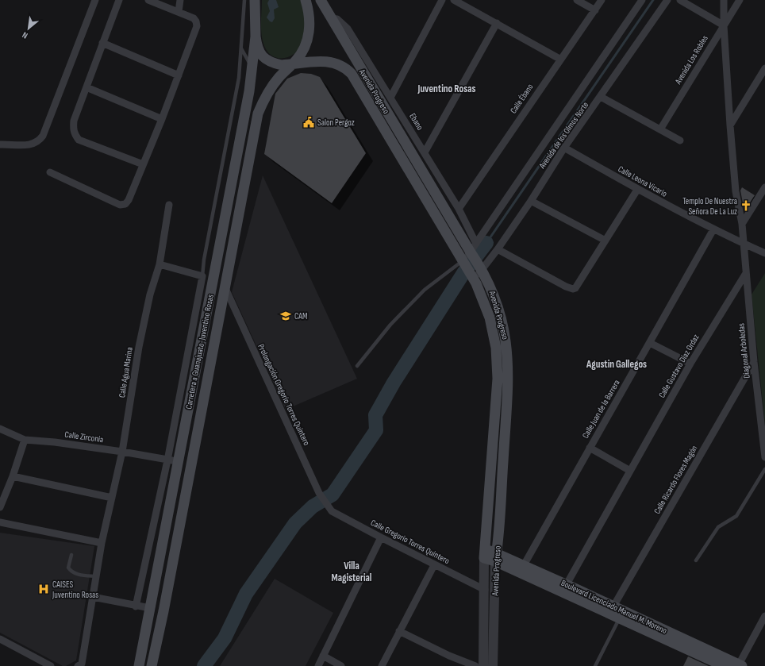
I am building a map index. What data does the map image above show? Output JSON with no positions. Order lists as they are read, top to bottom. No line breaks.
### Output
{"streets":{"main road":["Avenida Progreso","Carretera a Guanajuato-Juventino Rosas","Boulevard Licenciado Manuel M. Moreno"],"street":["Avenida Los Robles","Calle Ébano","Ebano","Avenida de los Olmos Norte","Calle Leona Vicario","Diagonal Arboledas","Calle Gustavo Díaz Ordaz","Calle Agua Marina","Prolongación Gregorio Torres Quintero","Calle Juan de la Barrera","Calle Zirconia","Calle Ricardo Flores Magón","Calle Gregorio Torres Quintero"]},"crossings":[["Avenida Los Robles","Diagonal Arboledas"],["Avenida Progreso","Ebano"],["Avenida Progreso","Avenida de los Olmos Norte"],["Avenida Progreso","Carretera a Guanajuato-Juventino Rosas"],["Avenida Progreso","Calle Gregorio Torres Quintero"],["Avenida Progreso","Boulevard Licenciado Manuel M. Moreno"],["Calle Ébano","Ebano"],["Ebano","Avenida de los Olmos Norte"],["Avenida de los Olmos Norte","Calle Leona Vicario"],["Calle Leona Vicario","Diagonal Arboledas"],["Calle Leona Vicario","Calle Juan de la Barrera"],["Diagonal Arboledas","Calle Gustavo Díaz Ordaz"],["Diagonal Arboledas","Calle Ricardo Flores Magón"],["Carretera a Guanajuato-Juventino Rosas","Prolongación Gregorio Torres Quintero"],["Carretera a Guanajuato-Juventino Rosas","Calle Zirconia"],["Calle Gustavo Díaz Ordaz","Boulevard Licenciado Manuel M. Moreno"],["Calle Agua Marina","Calle Zirconia"],["Prolongación Gregorio Torres Quintero","Calle Gregorio Torres Quintero"],["Calle Juan de la Barrera","Boulevard Licenciado Manuel M. Moreno"],["Calle Ricardo Flores Magón","Boulevard Licenciado Manuel M. Moreno"]],"districts":["Juventino Rosas","Agustin Gallegos","Villa Magisterial"],"places":{"public building":["Salon Pergoz"],"church":["Templo De Nuestra Señora De La Luz"],"school or university":["CAM"],"hospital":["CAISES Juventino Rosas"]},"north":"bottom left"}
